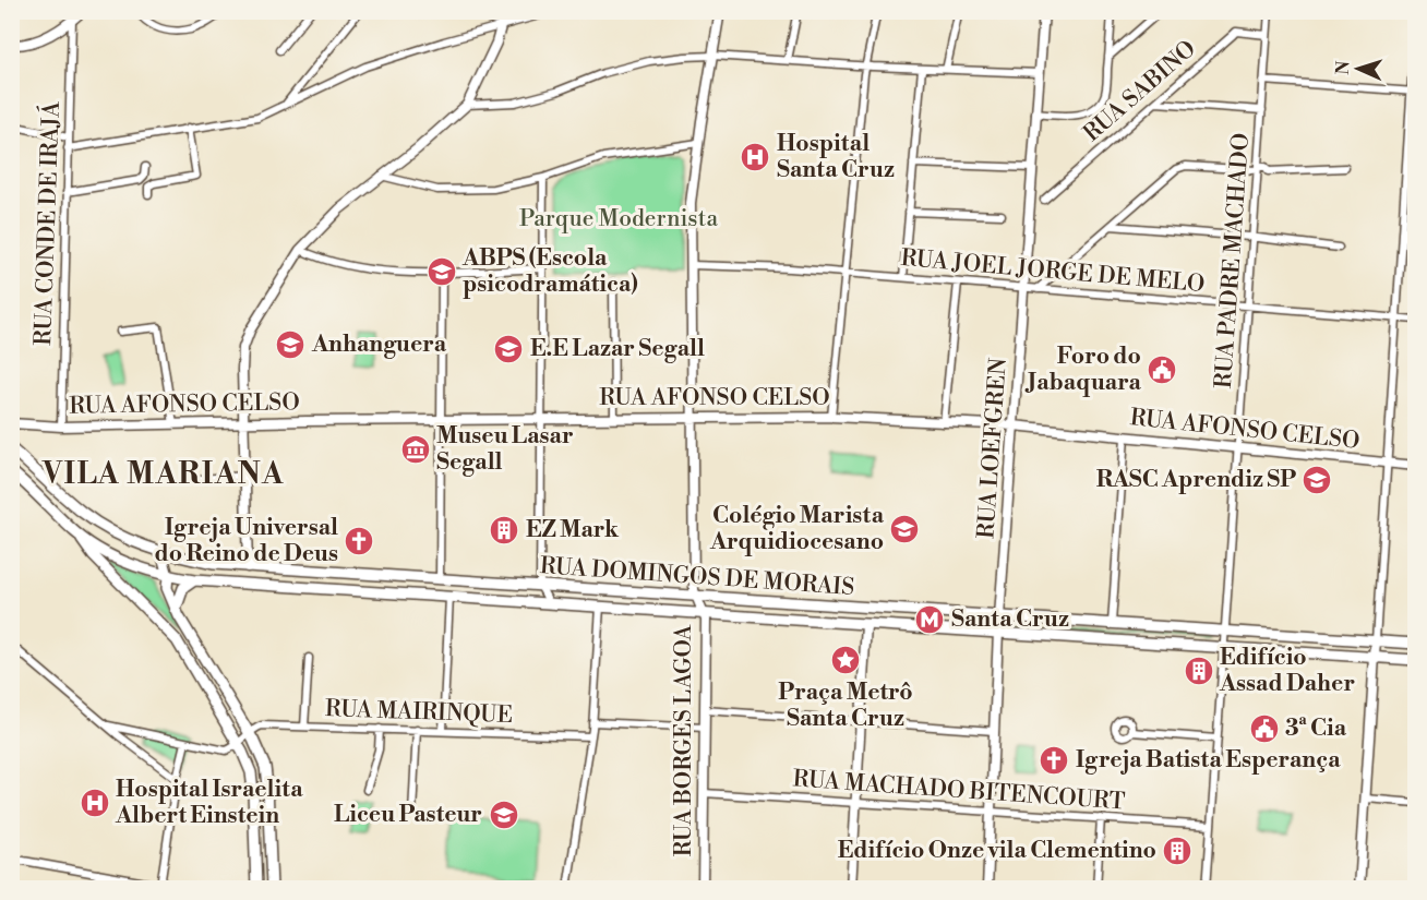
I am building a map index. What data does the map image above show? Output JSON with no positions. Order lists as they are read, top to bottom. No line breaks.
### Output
{"streets":{"main road":["RUA DOMINGOS DE MORAIS"],"street":["RUA SABINO","RUA CONDE DE IRAJÁ","RUA PADRE MACHADO","RUA JOEL JORGE DE MELO","RUA AFONSO CELSO","RUA LOEFGREN","RUA MAIRINQUE","RUA BORGES LAGOA","RUA MACHADO BITENCOURT"]},"crossings":[["RUA SABINO","RUA PADRE MACHADO"],["RUA CONDE DE IRAJÁ","RUA AFONSO CELSO"],["RUA PADRE MACHADO","RUA JOEL JORGE DE MELO"],["RUA PADRE MACHADO","RUA AFONSO CELSO"],["RUA PADRE MACHADO","RUA DOMINGOS DE MORAIS"],["RUA PADRE MACHADO","RUA MACHADO BITENCOURT"],["RUA JOEL JORGE DE MELO","RUA LOEFGREN"],["RUA AFONSO CELSO","RUA LOEFGREN"],["RUA LOEFGREN","RUA DOMINGOS DE MORAIS"],["RUA LOEFGREN","RUA MACHADO BITENCOURT"],["RUA DOMINGOS DE MORAIS","RUA BORGES LAGOA"],["RUA BORGES LAGOA","RUA MACHADO BITENCOURT"]],"districts":["VILA MARIANA"],"parks":["Parque Modernista"],"places":{"hospital":["Hospital Santa Cruz","Hospital Israelita Albert Einstein"],"school or university":["ABPS (Escola psicodramática)","Anhanguera","E.E Lazar Segall","RASC Aprendiz SP","Colégio Marista Arquidiocesano","Liceu Pasteur"],"public building":["Foro do Jabaquara","3ª Cia"],"museum":["Museu Lasar Segall"],"building":["EZ Mark","Edifício Assad Daher","Edifício Onze vila Clementino"],"church":["Igreja Universal do Reino de Deus","Igreja Batista Esperança"],"metro station":["Santa Cruz"],"place":["Praça Metrô Santa Cruz"]},"north":"left"}
